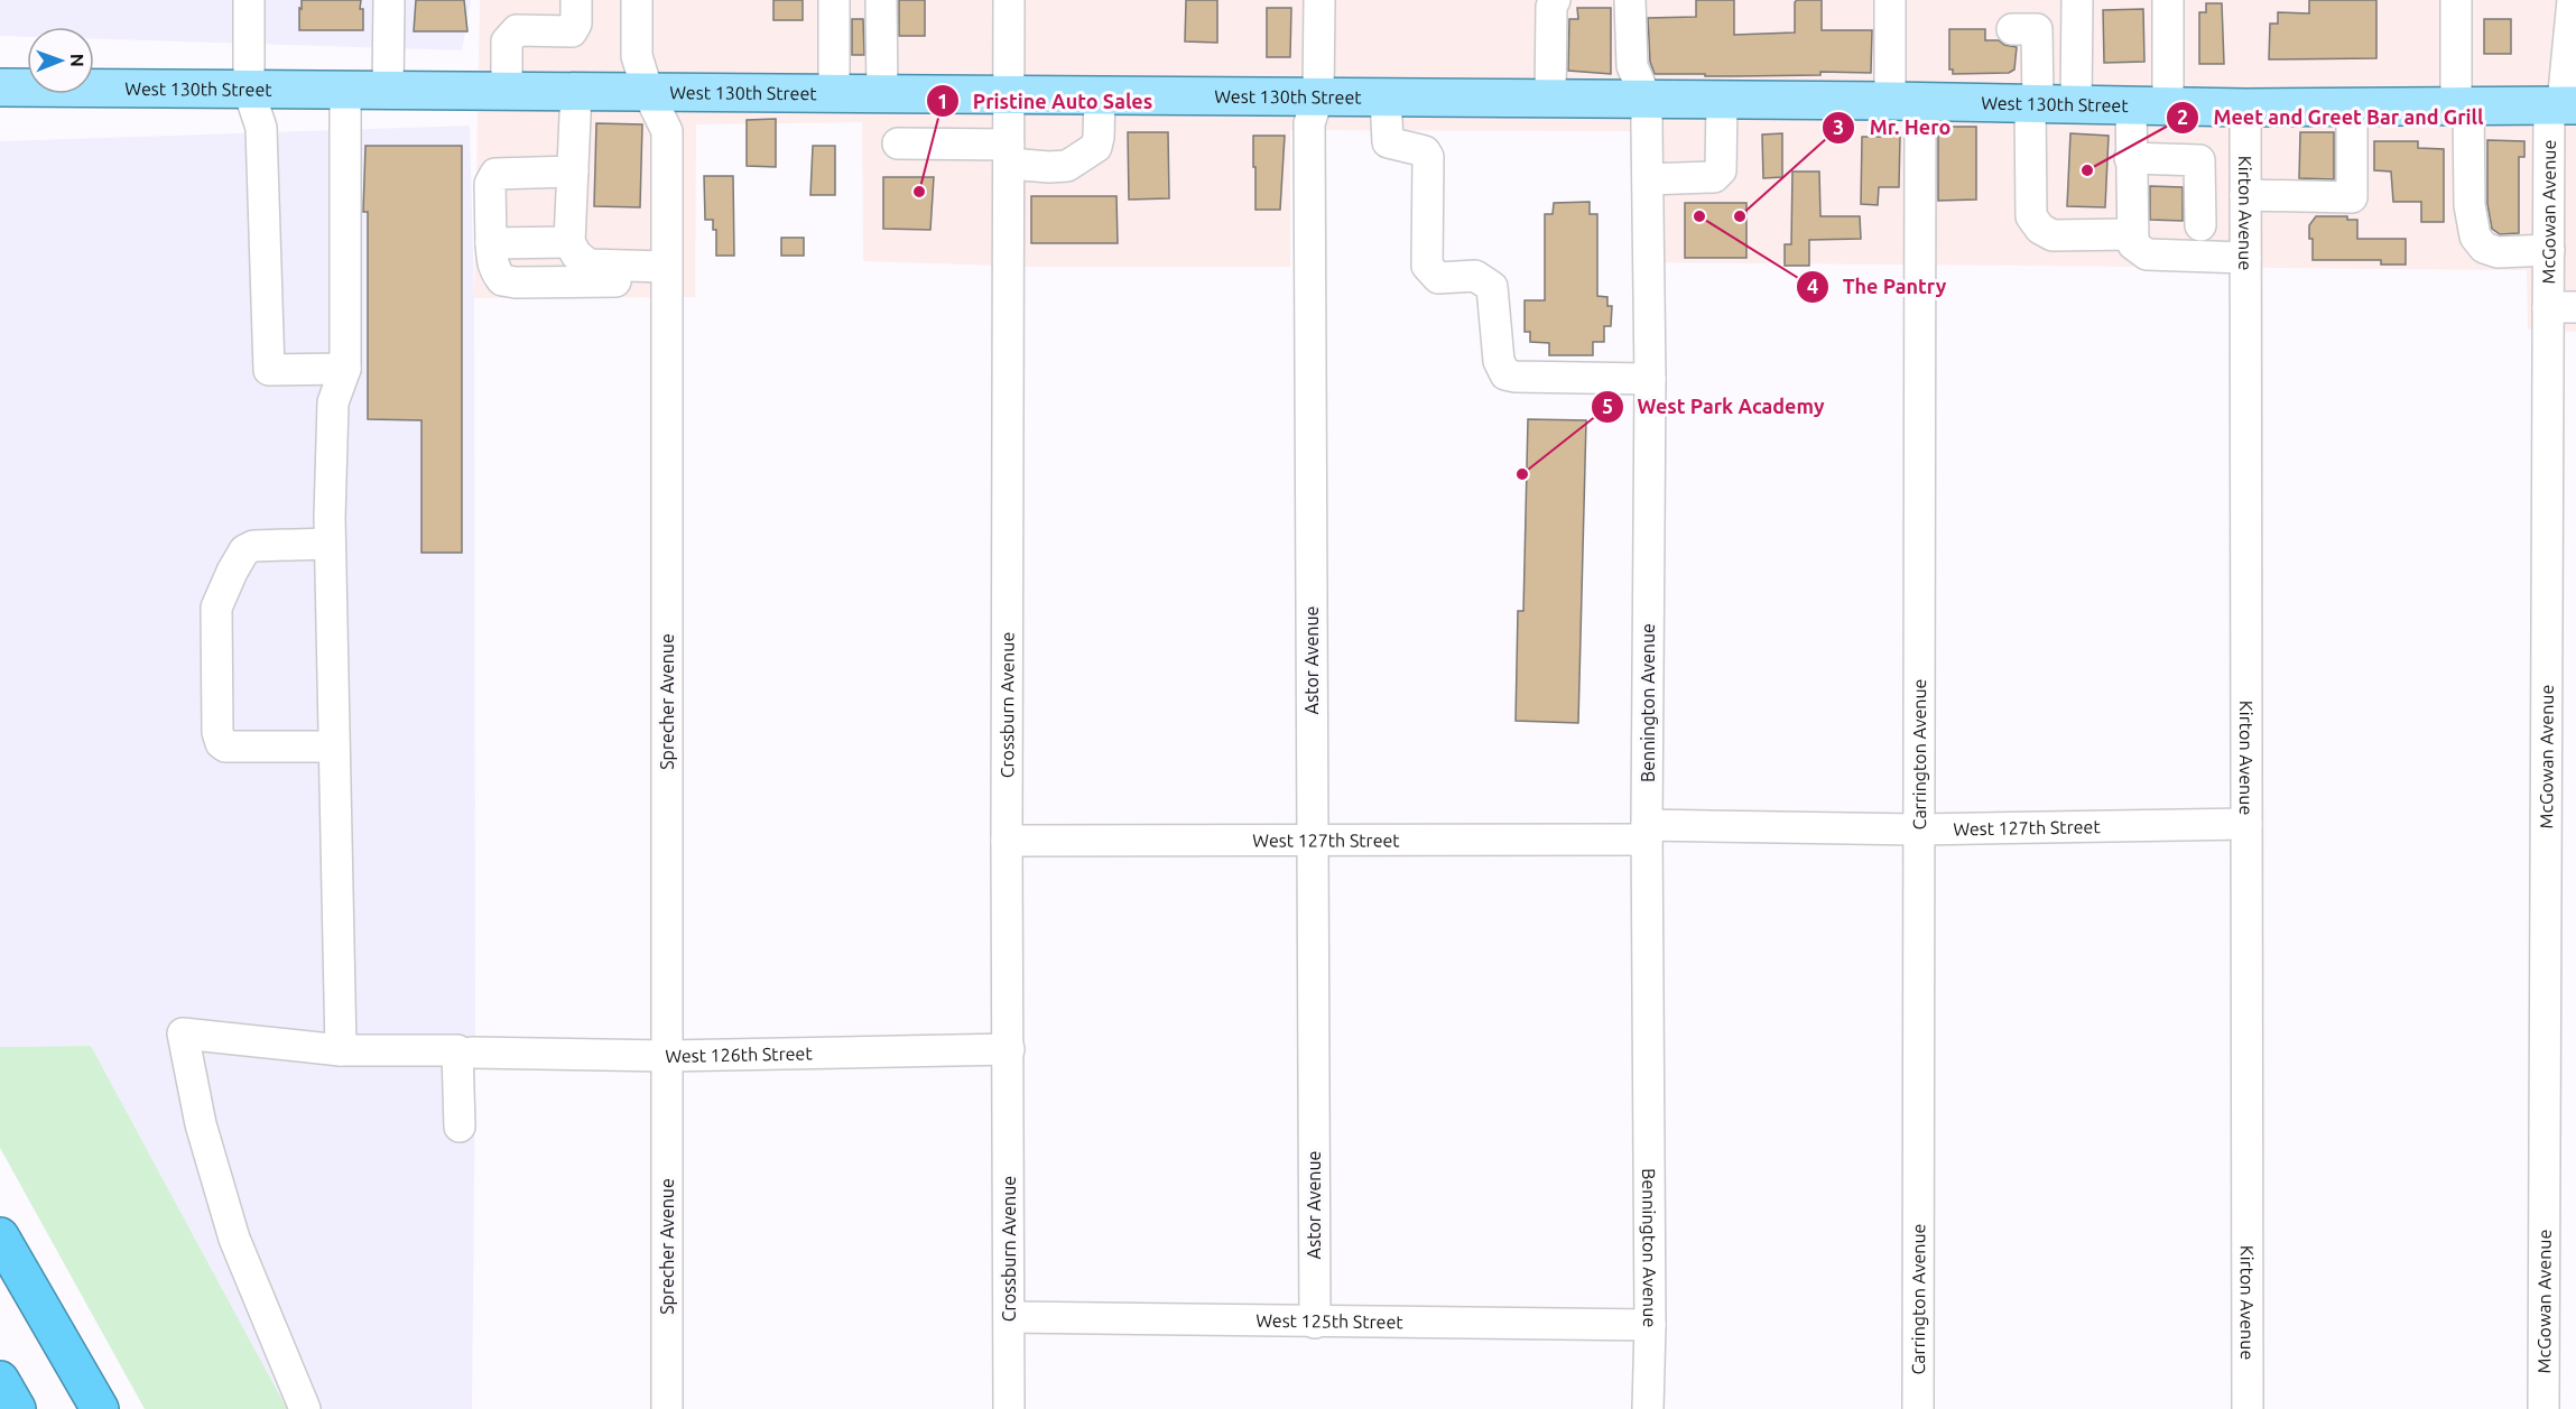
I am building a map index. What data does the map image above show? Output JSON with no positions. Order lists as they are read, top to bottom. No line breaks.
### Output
{"streets":{"main road":["West 130th Street"],"street":["McGowan Avenue","Kirton Avenue","Astor Avenue","Sprecher Avenue","Bennington Avenue","Crossburn Avenue","Carrington Avenue","West 127th Street","West 126th Street","West 125th Street"]},"crossings":[["West 130th Street","McGowan Avenue"],["West 130th Street","Kirton Avenue"],["West 130th Street","Astor Avenue"],["West 130th Street","Sprecher Avenue"],["West 130th Street","Bennington Avenue"],["West 130th Street","Crossburn Avenue"],["West 130th Street","Carrington Avenue"],["Kirton Avenue","West 127th Street"],["Astor Avenue","West 127th Street"],["Astor Avenue","West 125th Street"],["Sprecher Avenue","West 126th Street"],["Bennington Avenue","West 127th Street"],["Bennington Avenue","West 125th Street"],["Crossburn Avenue","West 127th Street"],["Crossburn Avenue","West 126th Street"],["Crossburn Avenue","West 125th Street"],["Carrington Avenue","West 127th Street"]],"places":["Meet and Greet Bar and Grill","Pristine Auto Sales","The Pantry","Mr. Hero","West Park Academy"],"north":"right"}
